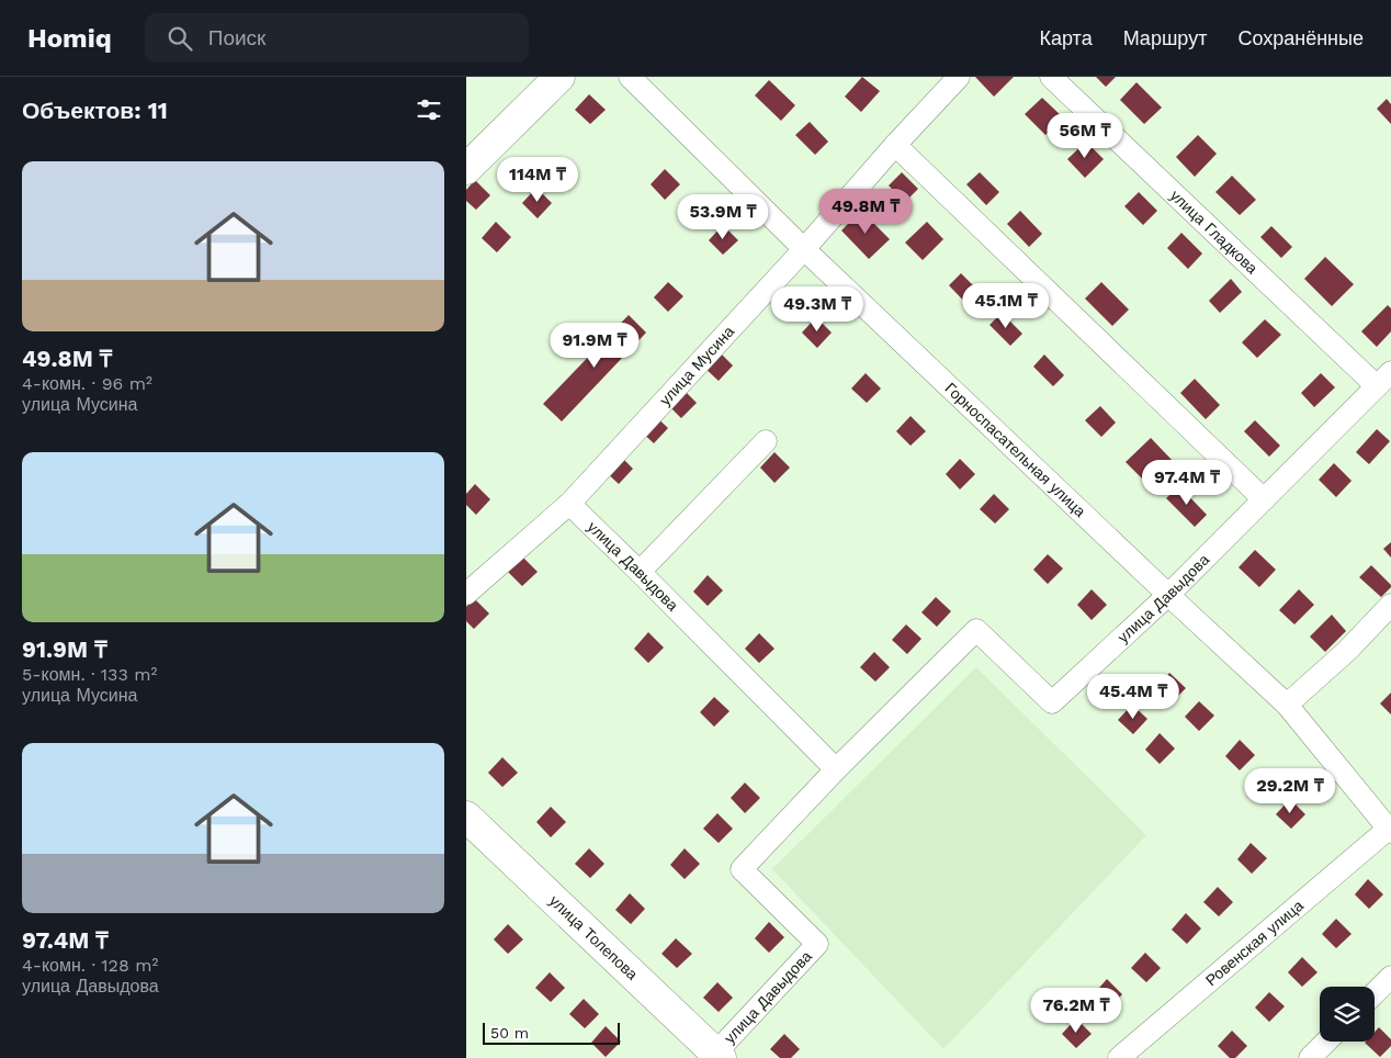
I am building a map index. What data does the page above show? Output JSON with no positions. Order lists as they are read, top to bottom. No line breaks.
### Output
{"streets":{"street":["улица Гладкова","улица Мусина","Горноспасательная улица","улица Давыдова","улица Толепова","Ровенская улица"]},"crossings":[["улица Гладкова","улица Давыдова"],["улица Мусина","Горноспасательная улица"],["улица Мусина","улица Давыдова"],["Горноспасательная улица","улица Давыдова"],["Горноспасательная улица","Ровенская улица"],["улица Давыдова","улица Толепова"]],"scale_bar":"50 m","page":{"header":"Homiq","search":"Поиск","nav":["Карта","Маршрут","Сохранённые"],"heading":"Объектов: 11","price":["56M ₸","114M ₸","49.8M ₸","53.9M ₸","45.1M ₸","49.3M ₸","91.9M ₸","97.4M ₸","45.4M ₸","29.2M ₸","76.2M ₸"],"list":[{"name":"49.8M ₸","note":"4-комн. · 96 m² · улица Мусина"},{"name":"91.9M ₸","note":"5-комн. · 133 m² · улица Мусина"},{"name":"97.4M ₸","note":"4-комн. · 128 m² · улица Давыдова"}],"scale":"50 m"}}
